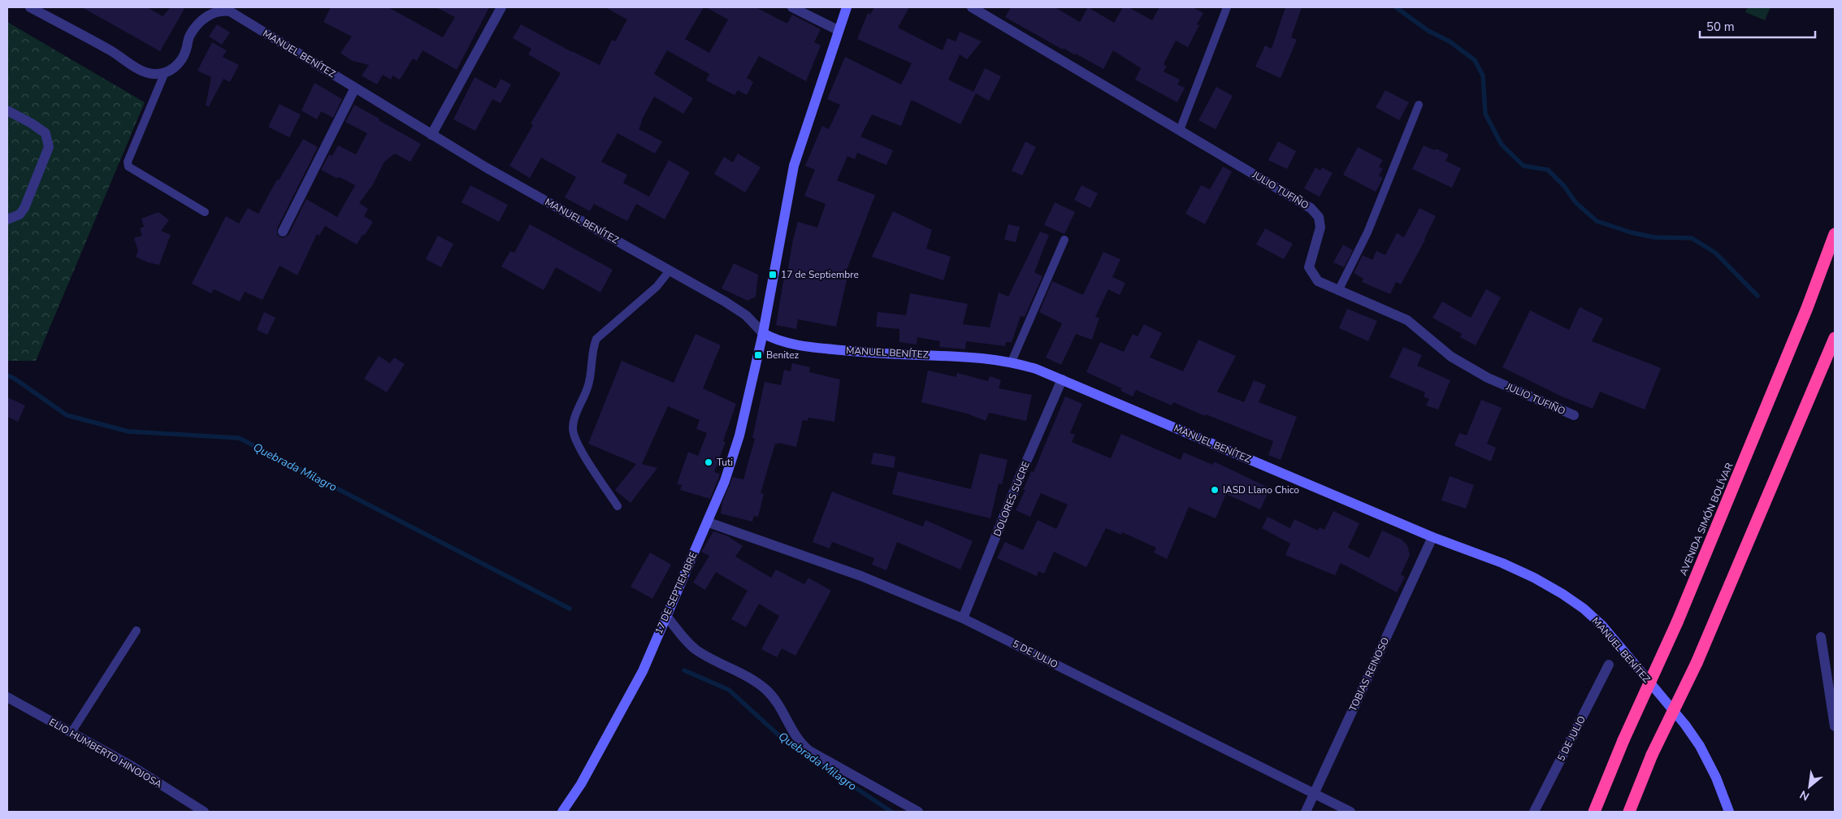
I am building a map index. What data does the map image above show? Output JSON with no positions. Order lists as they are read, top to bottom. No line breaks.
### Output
{"streets":{"highway":["AVENIDA SIMÓN BOLÍVAR"],"street":["MANUEL BENÍTEZ","JULIO TUFIÑO","DOLORES SUCRE","17 DE SEPTIEMBRE","5 DE JULIO","TOBIAS REINOSO","ELIO HUMBERTO HINOJOSA"]},"crossings":[["MANUEL BENÍTEZ","DOLORES SUCRE"],["MANUEL BENÍTEZ","17 DE SEPTIEMBRE"],["MANUEL BENÍTEZ","TOBIAS REINOSO"],["DOLORES SUCRE","5 DE JULIO"],["17 DE SEPTIEMBRE","5 DE JULIO"],["5 DE JULIO","TOBIAS REINOSO"]],"water":["Quebrada Milagro"],"places":{"transit":["17 de Septiembre","Benitez"],"other":["Tuti","IASD Llano Chico"]},"scale_bar":"50 m","north":"bottom left"}
